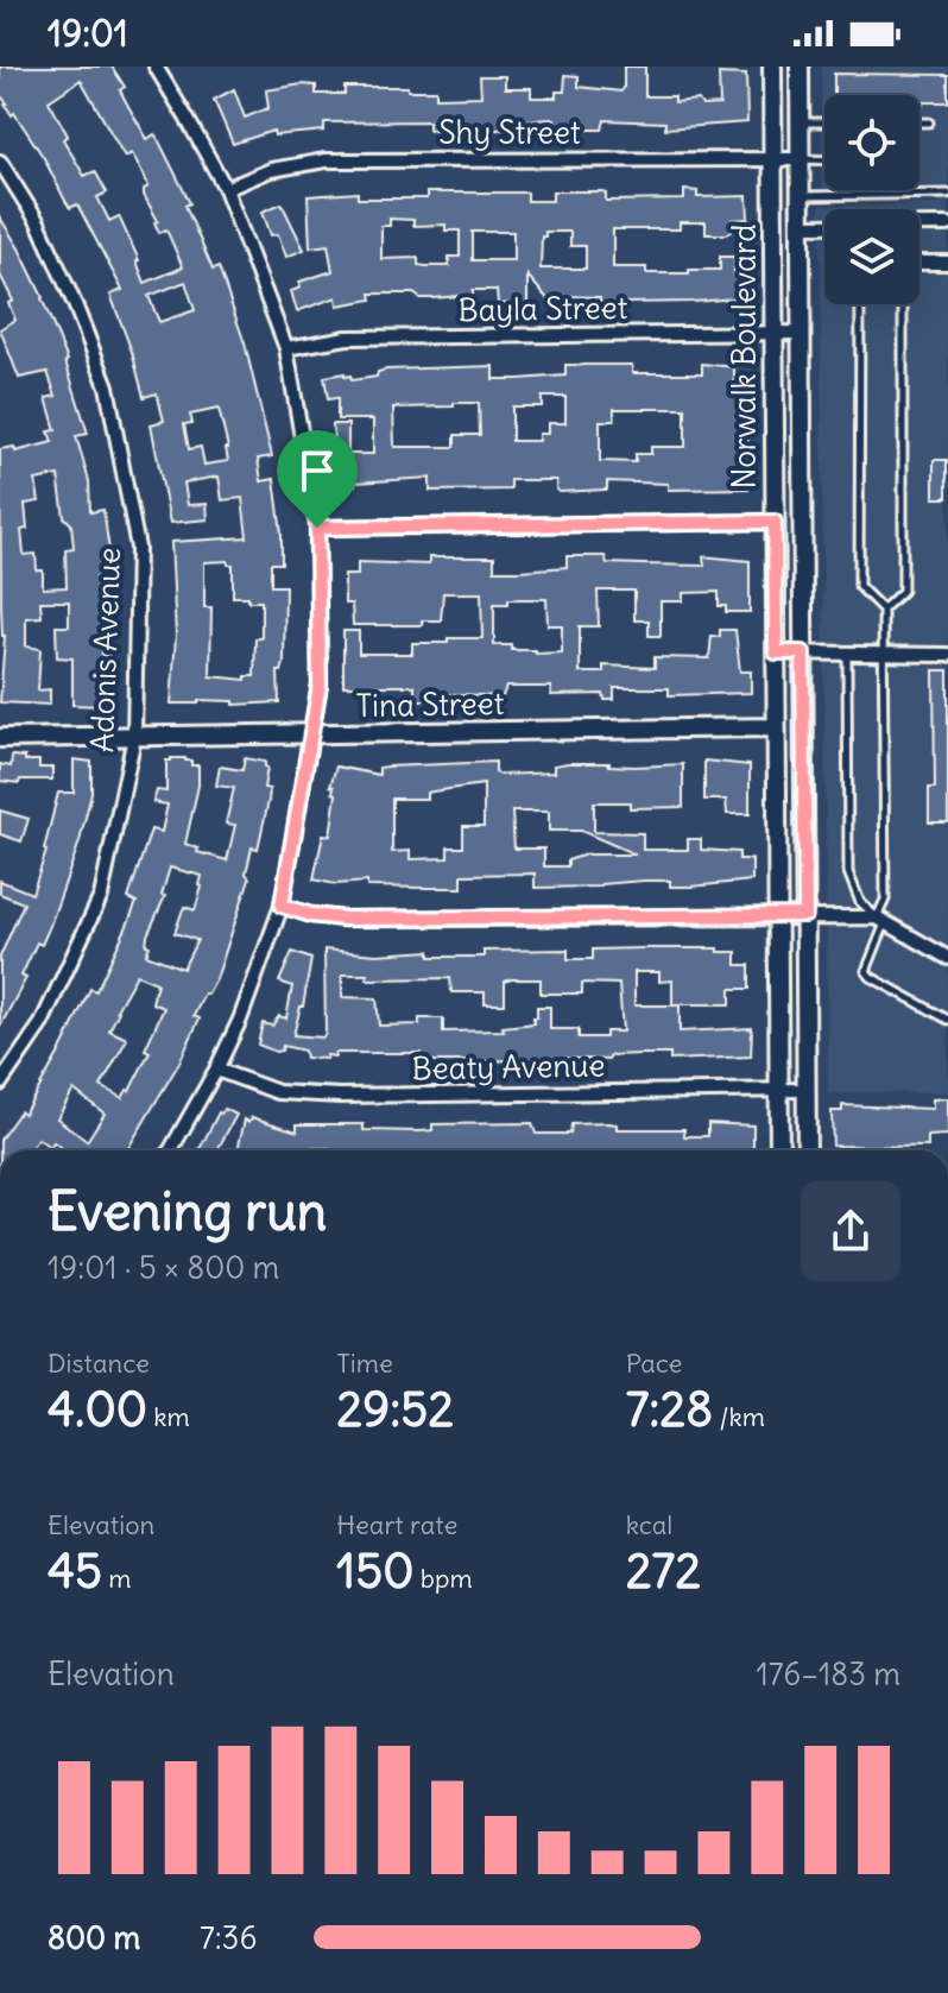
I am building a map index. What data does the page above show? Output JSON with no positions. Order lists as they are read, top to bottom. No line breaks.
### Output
{"streets":{"main road":["Norwalk Boulevard","Tina Street"],"street":["Shy Street","Bayla Street","Adonis Avenue","Beaty Avenue"]},"crossings":[["Shy Street","Norwalk Boulevard"],["Bayla Street","Norwalk Boulevard"],["Norwalk Boulevard","Tina Street"],["Norwalk Boulevard","Beaty Avenue"],["Adonis Avenue","Tina Street"]],"page":{"status":"19:01","heading":["Evening run","19:01 · 5 × 800 m"],"stats":[["Distance","4.00 km"],["Time","29:52"],["Pace","7:28 /km"],["Elevation","45 m"],["Heart rate","150 bpm"],["kcal","272"]],"chart":["Elevation","176–183 m"],"list":[{"name":"800 m","note":"7:36"}]}}
